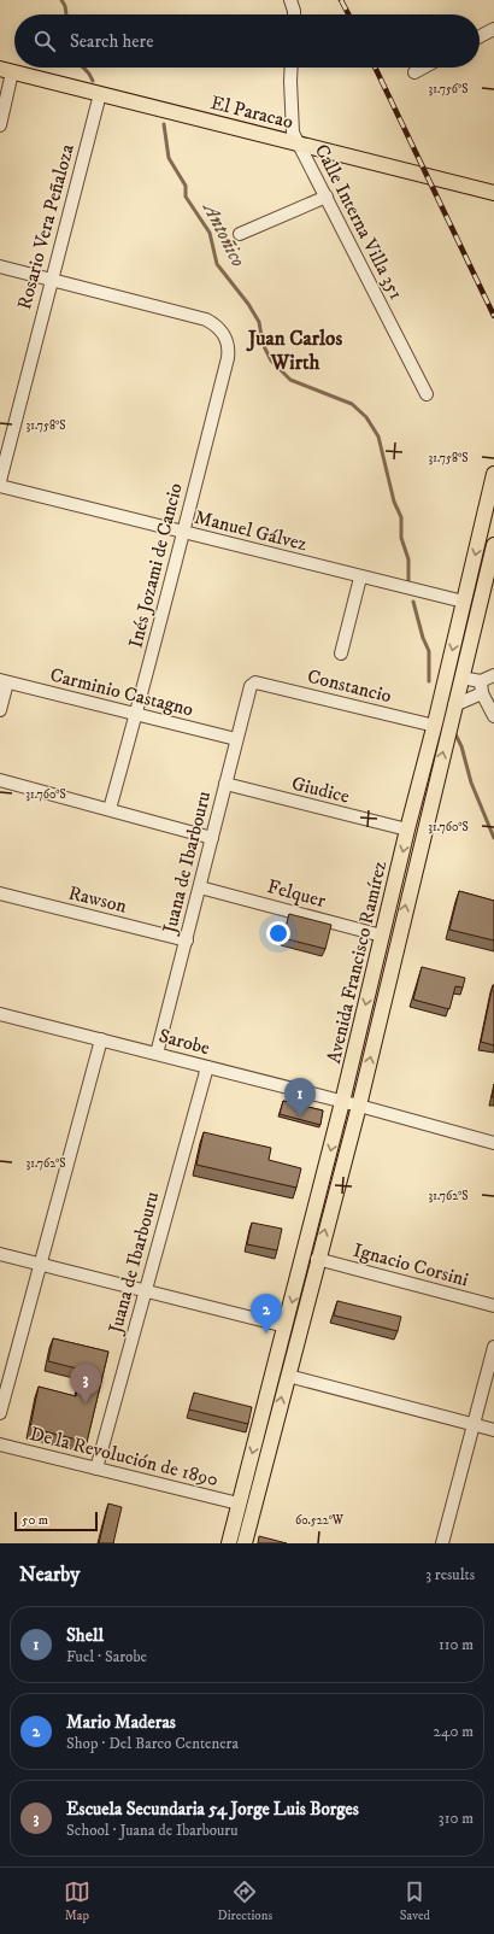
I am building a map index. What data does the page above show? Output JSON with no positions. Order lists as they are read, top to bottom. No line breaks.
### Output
{"streets":{"main road":["El Paracao","Avenida Francisco Ramírez"],"street":["Calle Interna Villa 351","Rosario Vera Peñaloza","Manuel Gálvez","Inés Jozami de Cancio","Constancio","Carminio Castagno","Giudice","Juana de Ibarbouru","Felquer","Rawson","Sarobe","Ignacio Corsini","De la Revolución de 1890"]},"crossings":[["El Paracao","Calle Interna Villa 351"],["El Paracao","Rosario Vera Peñaloza"],["Rosario Vera Peñaloza","Inés Jozami de Cancio"],["Manuel Gálvez","Inés Jozami de Cancio"],["Manuel Gálvez","Avenida Francisco Ramírez"],["Inés Jozami de Cancio","Carminio Castagno"],["Constancio","Juana de Ibarbouru"],["Constancio","Avenida Francisco Ramírez"],["Carminio Castagno","Juana de Ibarbouru"],["Giudice","Juana de Ibarbouru"],["Giudice","Avenida Francisco Ramírez"],["Juana de Ibarbouru","Felquer"],["Juana de Ibarbouru","Rawson"],["Juana de Ibarbouru","Sarobe"],["Juana de Ibarbouru","De la Revolución de 1890"],["Felquer","Avenida Francisco Ramírez"],["Avenida Francisco Ramírez","Sarobe"],["Avenida Francisco Ramírez","Ignacio Corsini"],["Avenida Francisco Ramírez","De la Revolución de 1890"]],"districts":["Juan Carlos Wirth"],"water":["Antoñico"],"scale_bar":"50 m","page":{"search":"Search here","pins":["1","2","3"],"scale":"50 m","heading":["Nearby","3 results"],"list":[{"mark":"1","name":"Shell","note":"Fuel · Sarobe","value":"110 m"},{"mark":"2","name":"Mario Maderas","note":"Shop · Del Barco Centenera","value":"240 m"},{"mark":"3","name":"Escuela Secundaria 54 Jorge Luis Borges","note":"School · Juana de Ibarbouru","value":"310 m"}],"nav":["Map","Directions","Saved"]},"coordinates":["31.756°S","31.758°S","31.760°S","31.762°S","60.522°W"]}
